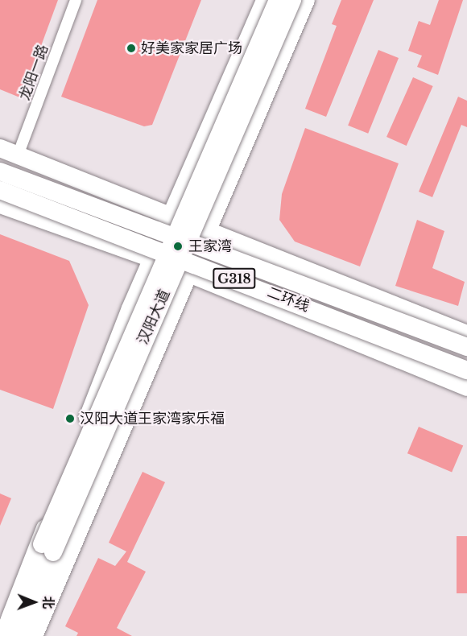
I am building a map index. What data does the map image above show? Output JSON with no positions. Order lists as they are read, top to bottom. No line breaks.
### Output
{"streets":{"main road":["G318","二环线","汉阳大道"],"street":["龙阳一路"]},"places":["好美家家居广场","王家湾","汉阳大道王家湾家乐福"],"north":"right"}
